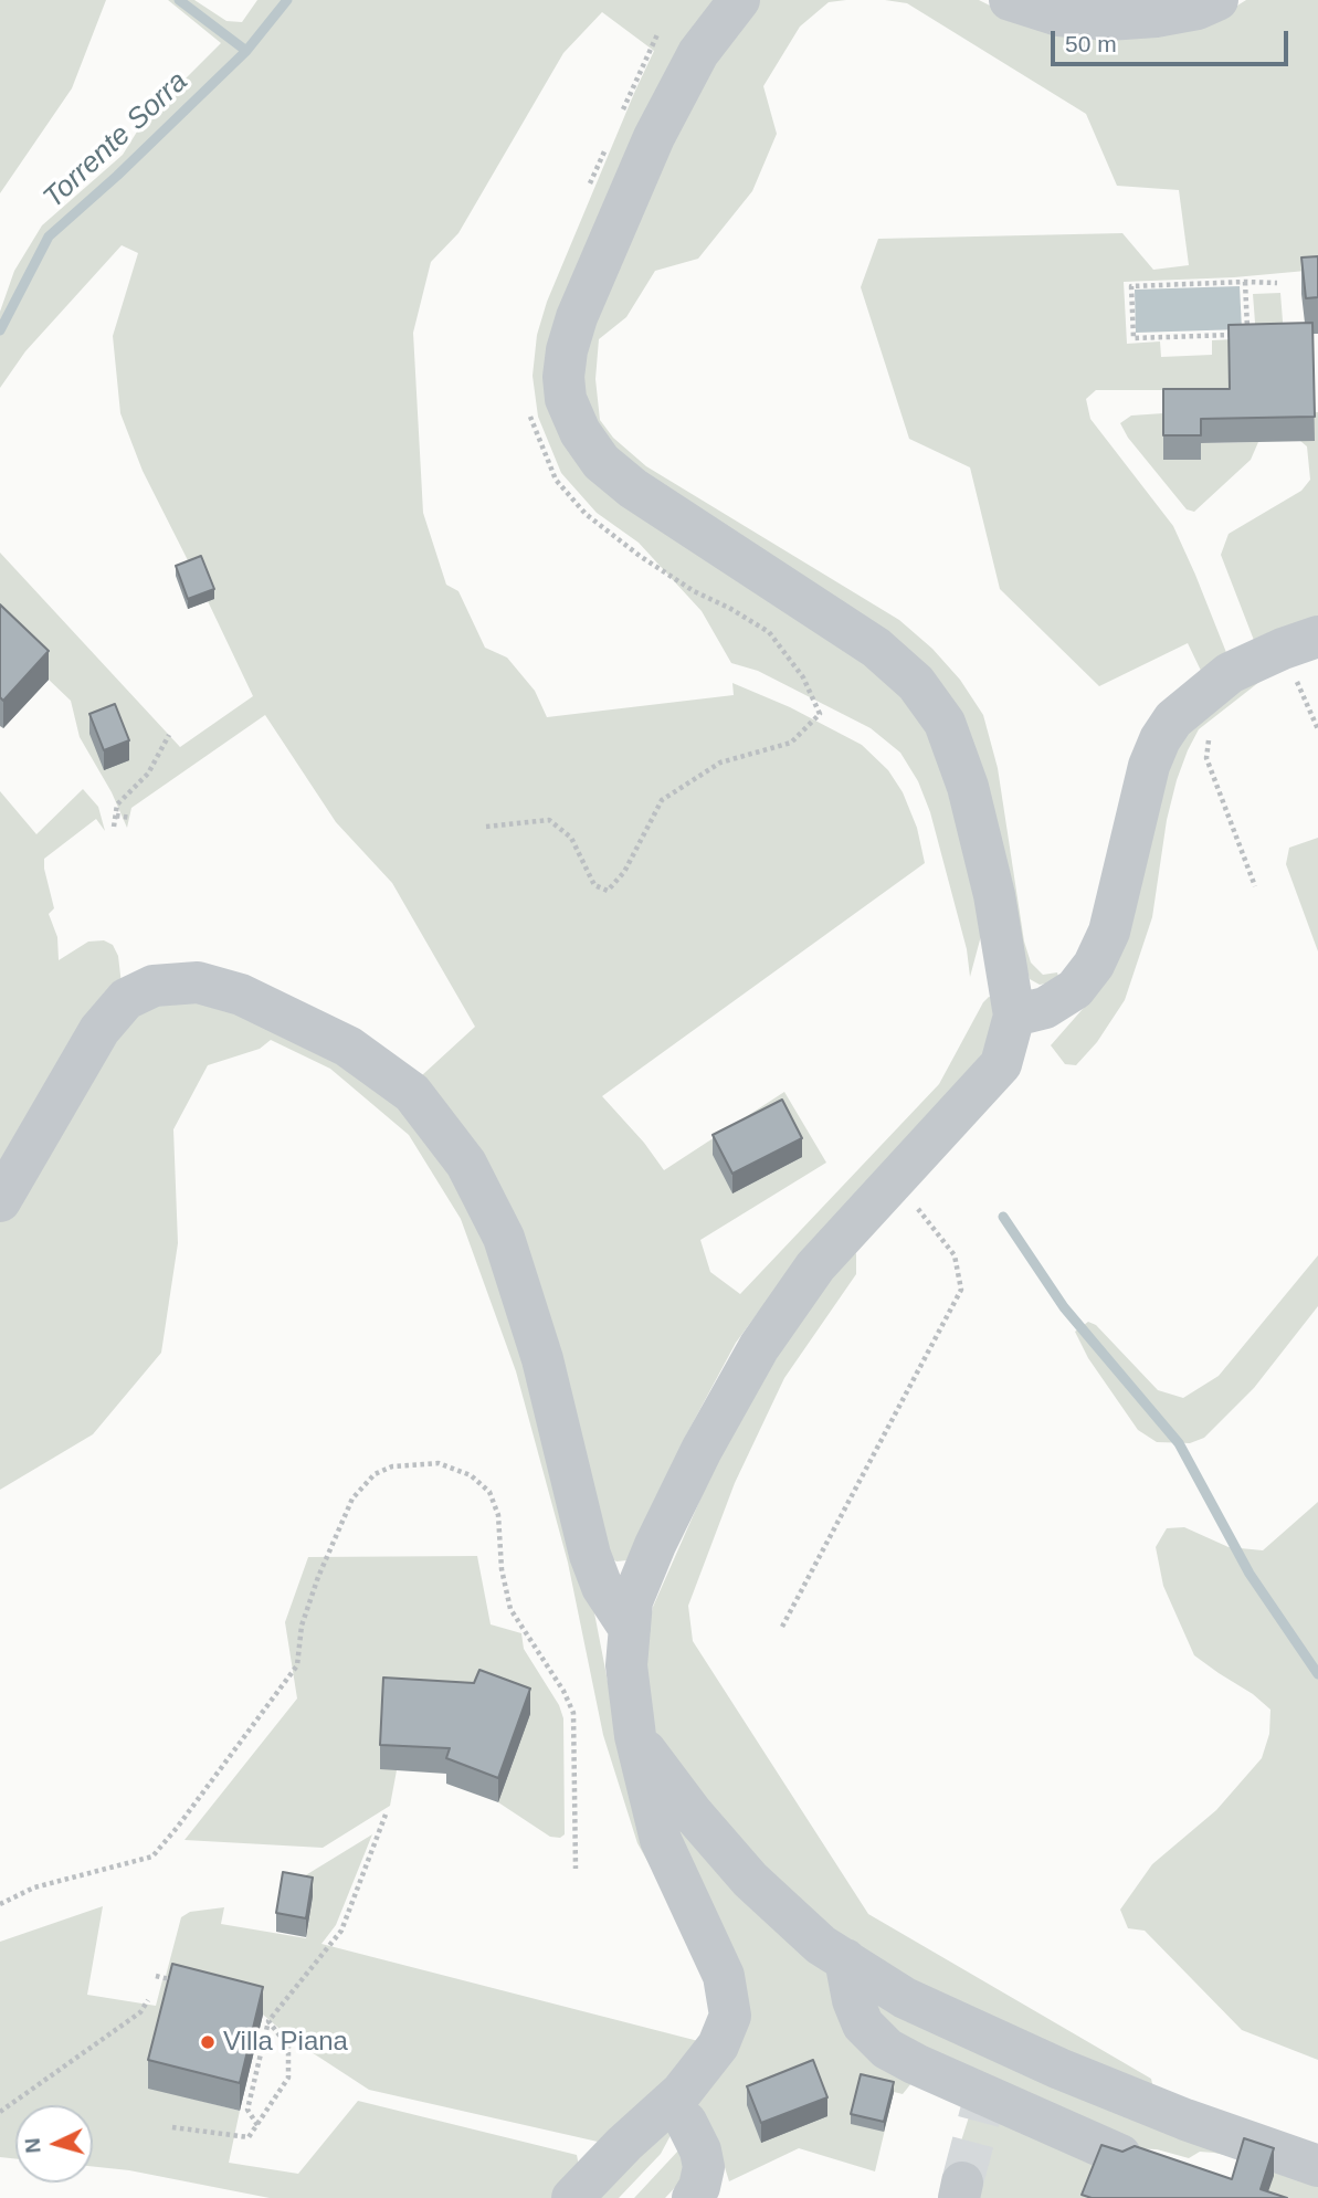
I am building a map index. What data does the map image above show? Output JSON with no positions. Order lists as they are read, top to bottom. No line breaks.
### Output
{"water":["Torrente Sorra"],"places":["Villa Piana"],"scale_bar":"50 m","north":"left"}
